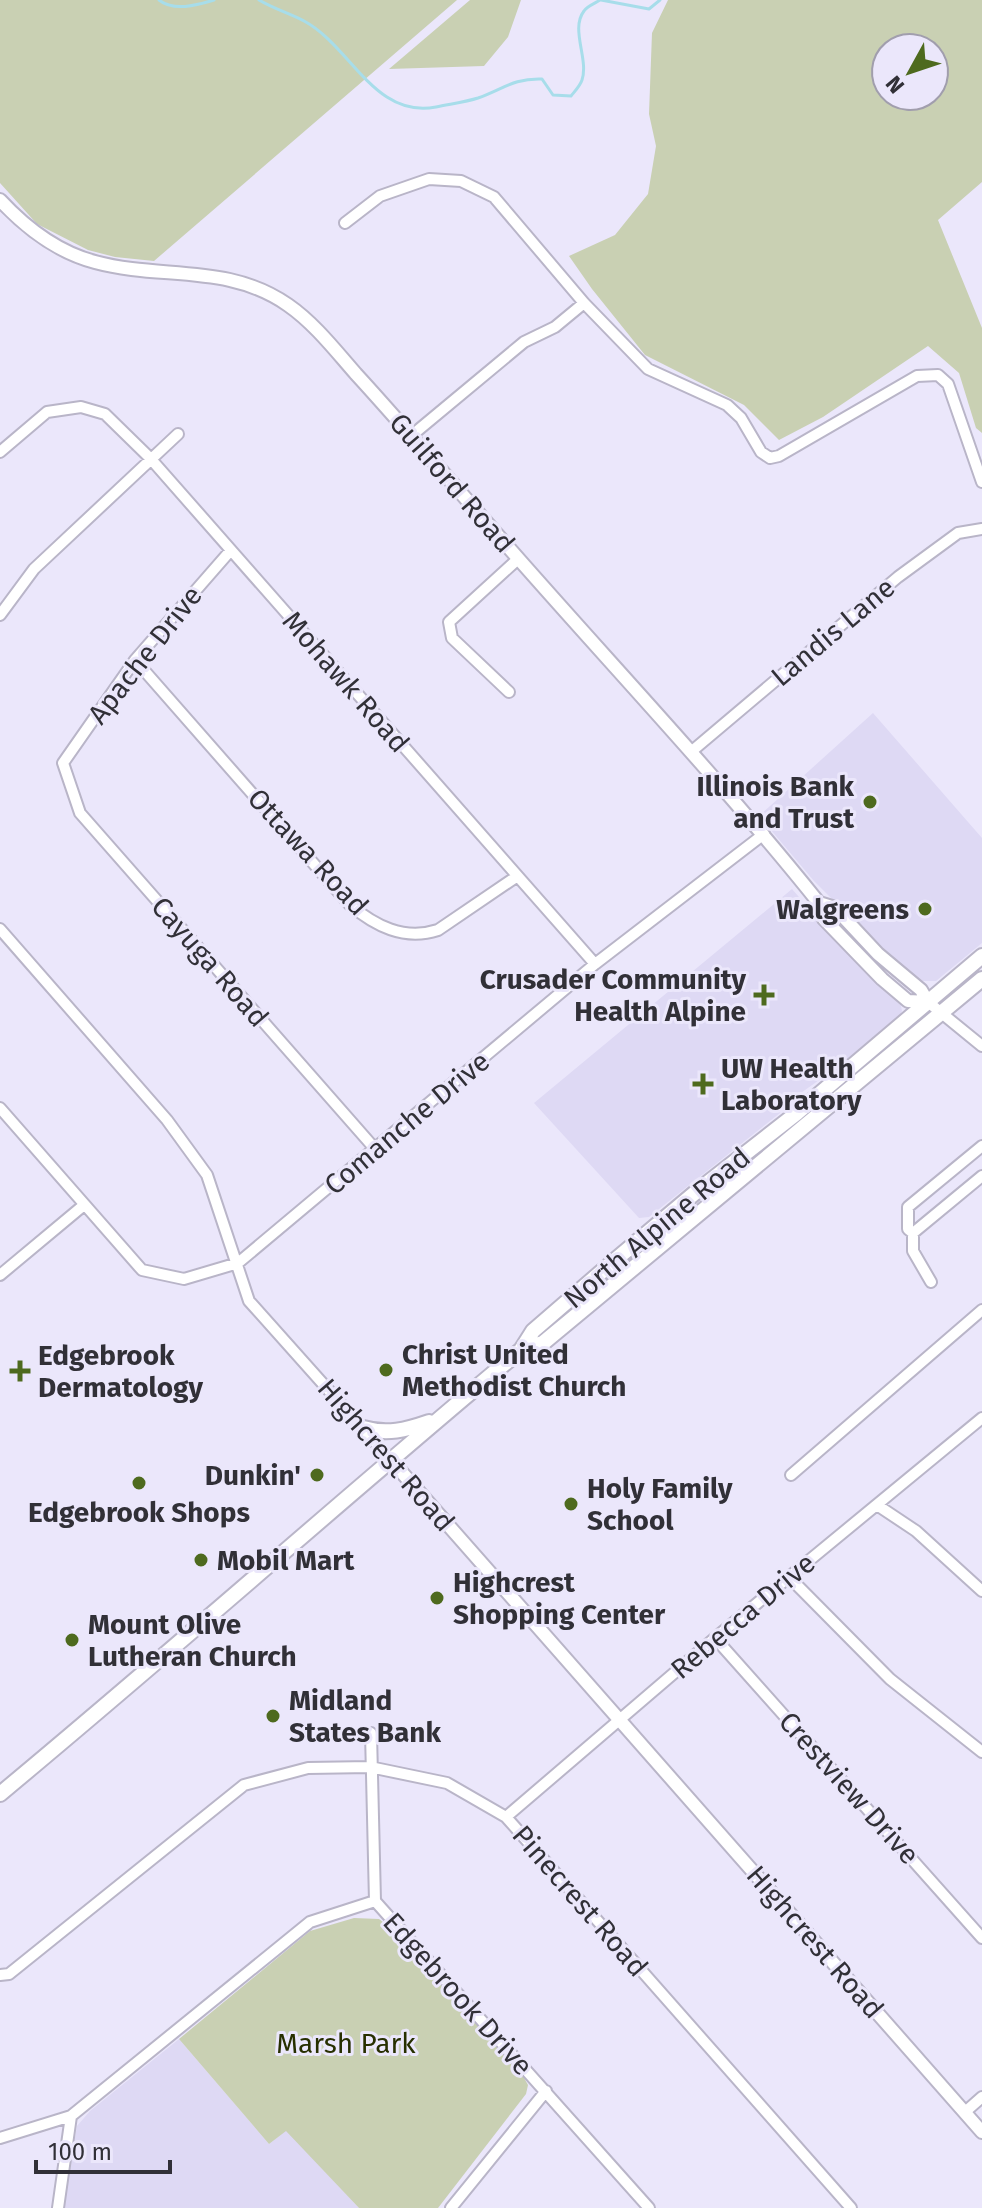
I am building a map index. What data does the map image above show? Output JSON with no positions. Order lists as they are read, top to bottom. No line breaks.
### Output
{"streets":{"main road":["North Alpine Road"],"street":["Guilford Road","Landis Lane","Apache Drive","Mohawk Road","Ottawa Road","Cayuga Road","Comanche Drive","Highcrest Road","Rebecca Drive","Crestview Drive","Pinecrest Road","Edgebrook Drive"]},"crossings":[["Guilford Road","Landis Lane"],["Guilford Road","Comanche Drive"],["Guilford Road","North Alpine Road"],["Apache Drive","Mohawk Road"],["Apache Drive","Ottawa Road"],["Apache Drive","Cayuga Road"],["Mohawk Road","Ottawa Road"],["Mohawk Road","Comanche Drive"],["Cayuga Road","Comanche Drive"],["Comanche Drive","Highcrest Road"],["North Alpine Road","Highcrest Road"],["Highcrest Road","Rebecca Drive"],["Rebecca Drive","Crestview Drive"],["Rebecca Drive","Pinecrest Road"]],"parks":["Marsh Park"],"places":{"other":["Illinois Bank and Trust","Walgreens","Christ United Methodist Church","Dunkin'","Edgebrook Shops","Holy Family School","Mobil Mart","Highcrest Shopping Center","Mount Olive Lutheran Church","Midland States Bank"],"health":["Crusader Community Health Alpine","UW Health Laboratory","Edgebrook Dermatology"]},"scale_bar":"100 m","north":"bottom left"}
